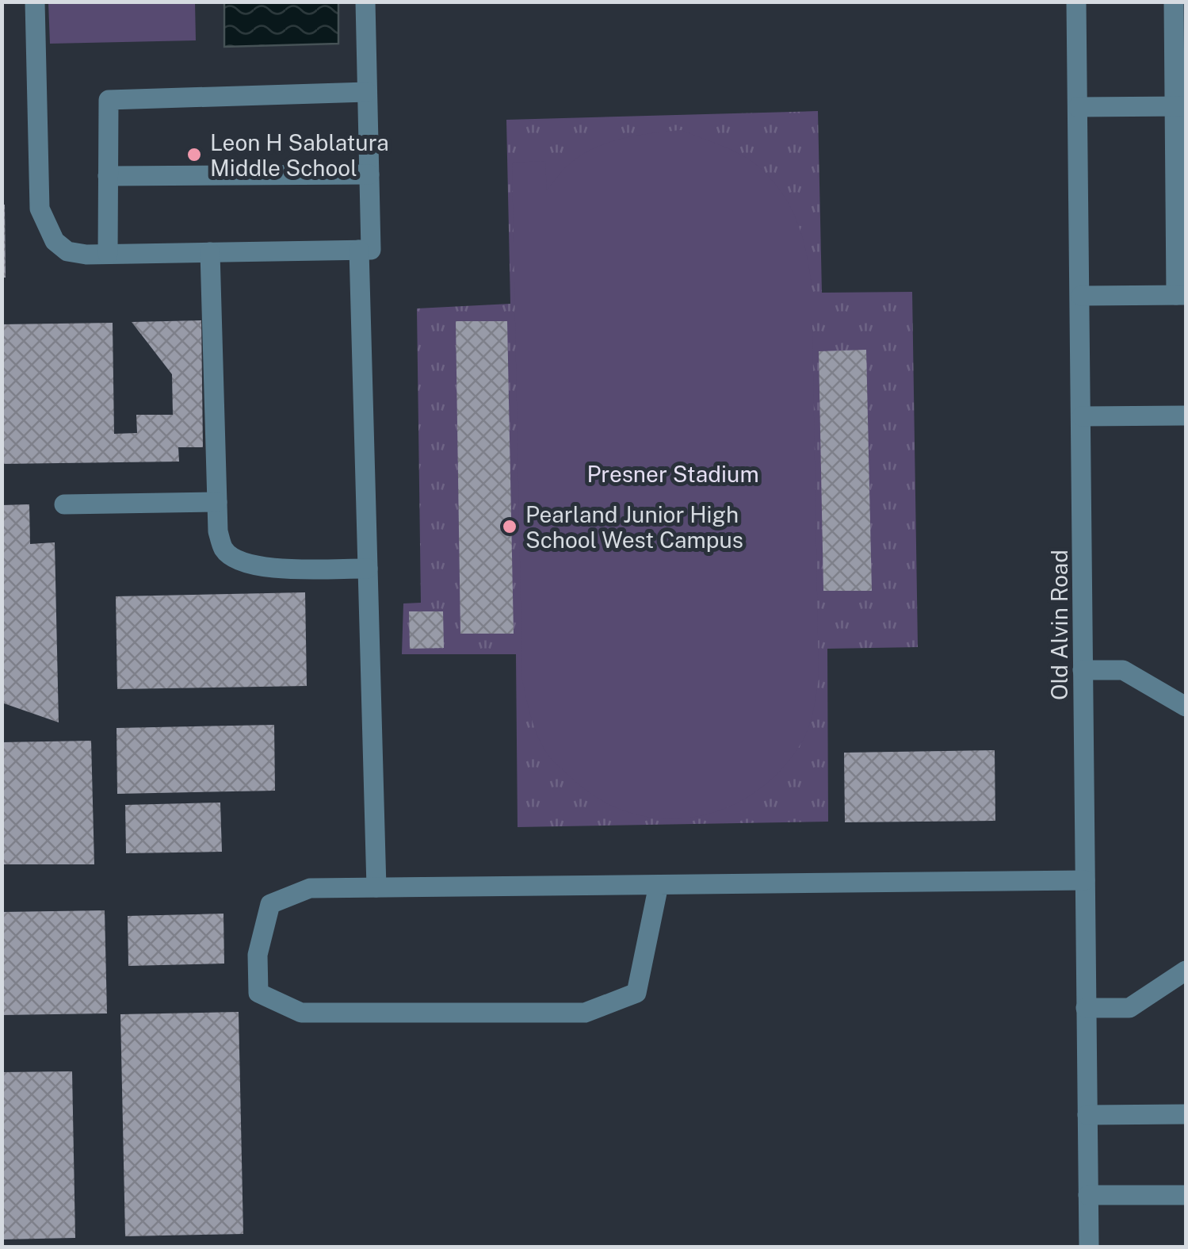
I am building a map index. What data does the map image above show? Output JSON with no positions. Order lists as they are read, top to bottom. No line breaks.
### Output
{"streets":{"street":["Old Alvin Road"]},"parks":["Presner Stadium"],"places":["Leon H Sablatura Middle School","Pearland Junior High School West Campus"]}
